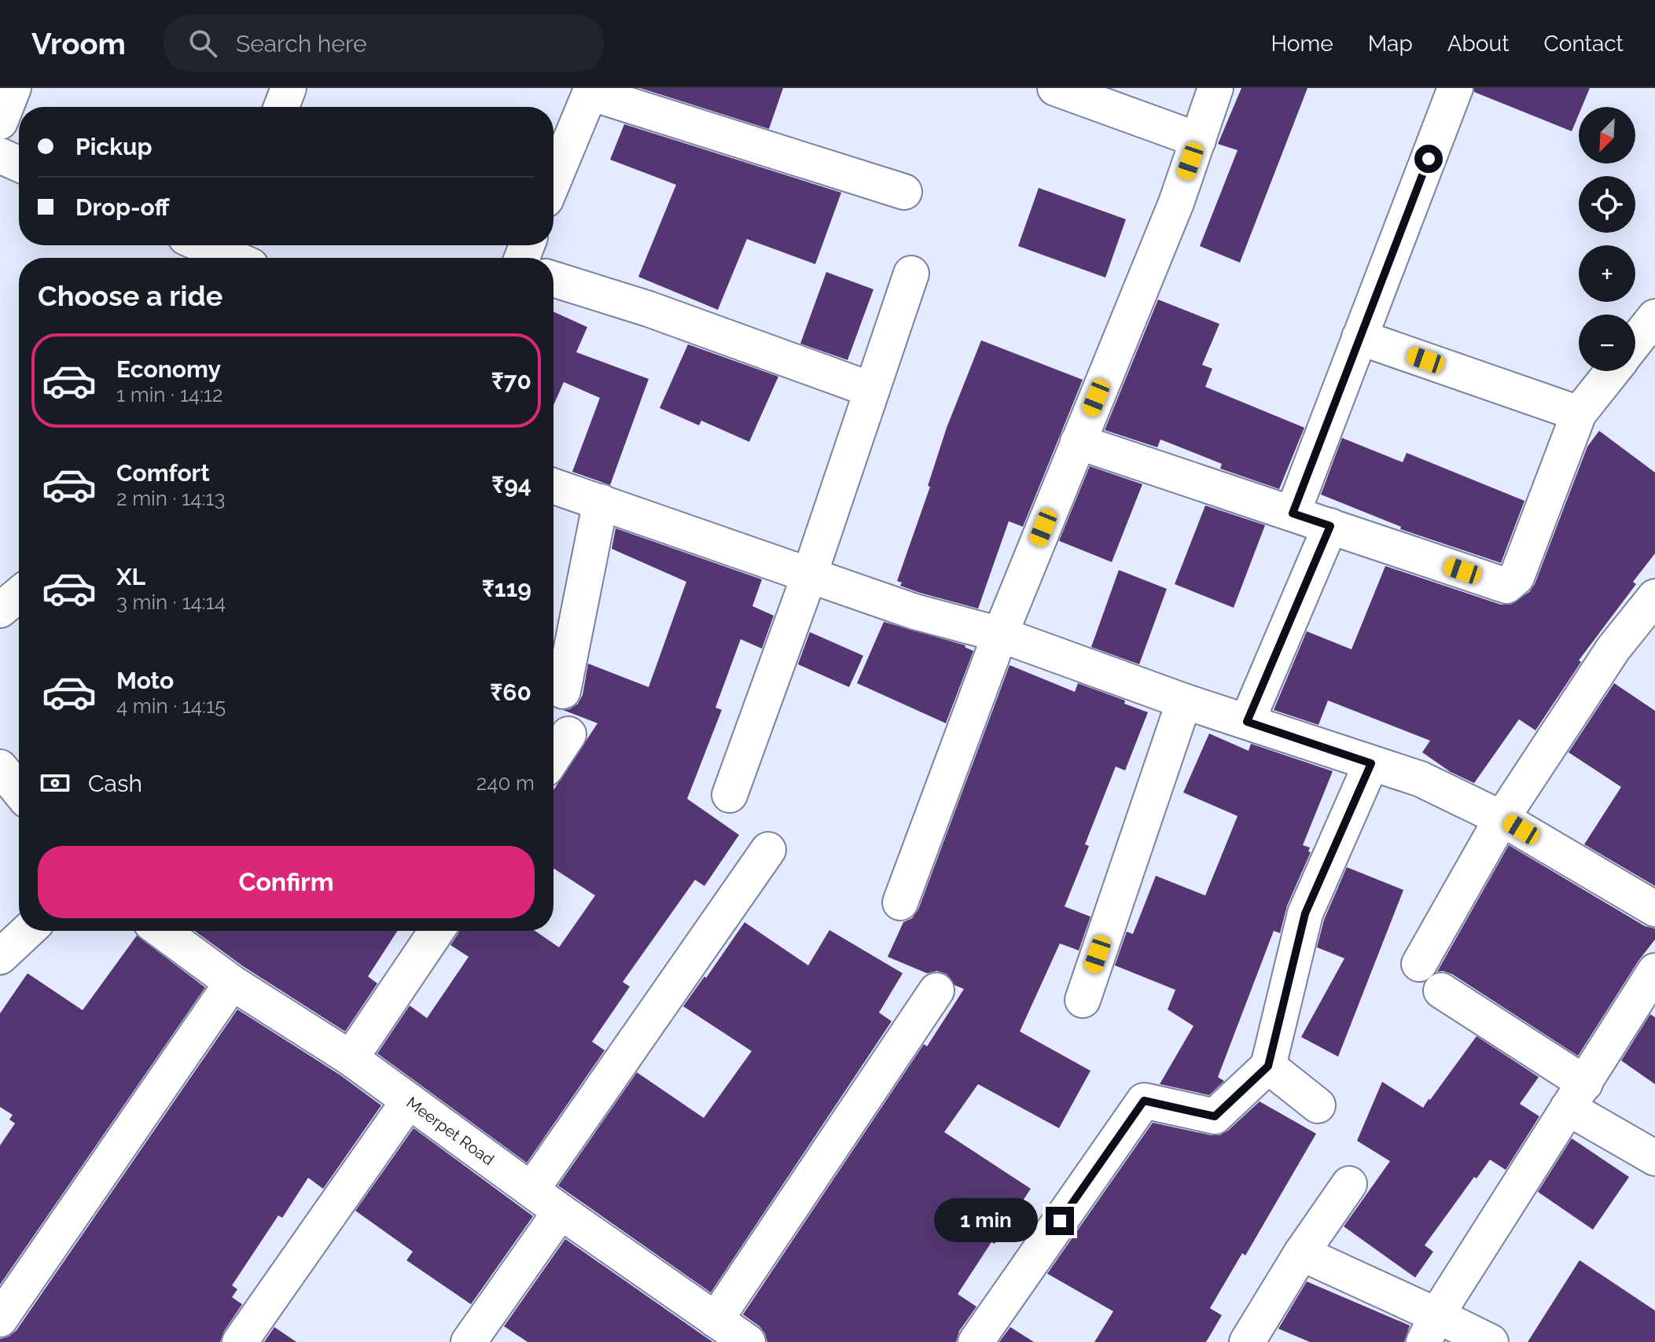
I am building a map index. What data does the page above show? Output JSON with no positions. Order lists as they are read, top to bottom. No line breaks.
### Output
{"streets":{"street":["Meerpet Road"]},"north":"bottom left","page":{"header":"Vroom","search":"Search here","nav":["Home","Map","About","Contact"],"map_buttons":["+","−"],"banner":["Pickup","Drop-off"],"heading":"Choose a ride","list":[{"name":"Economy","note":"1 min · 14:12","value":"₹70"},{"name":"Comfort","note":"2 min · 14:13","value":"₹94"},{"name":"XL","note":"3 min · 14:14","value":"₹119"},{"name":"Moto","note":"4 min · 14:15","value":"₹60"}],"pay":["Cash","240 m"],"buttons":"Confirm","bubble":"1 min"}}
